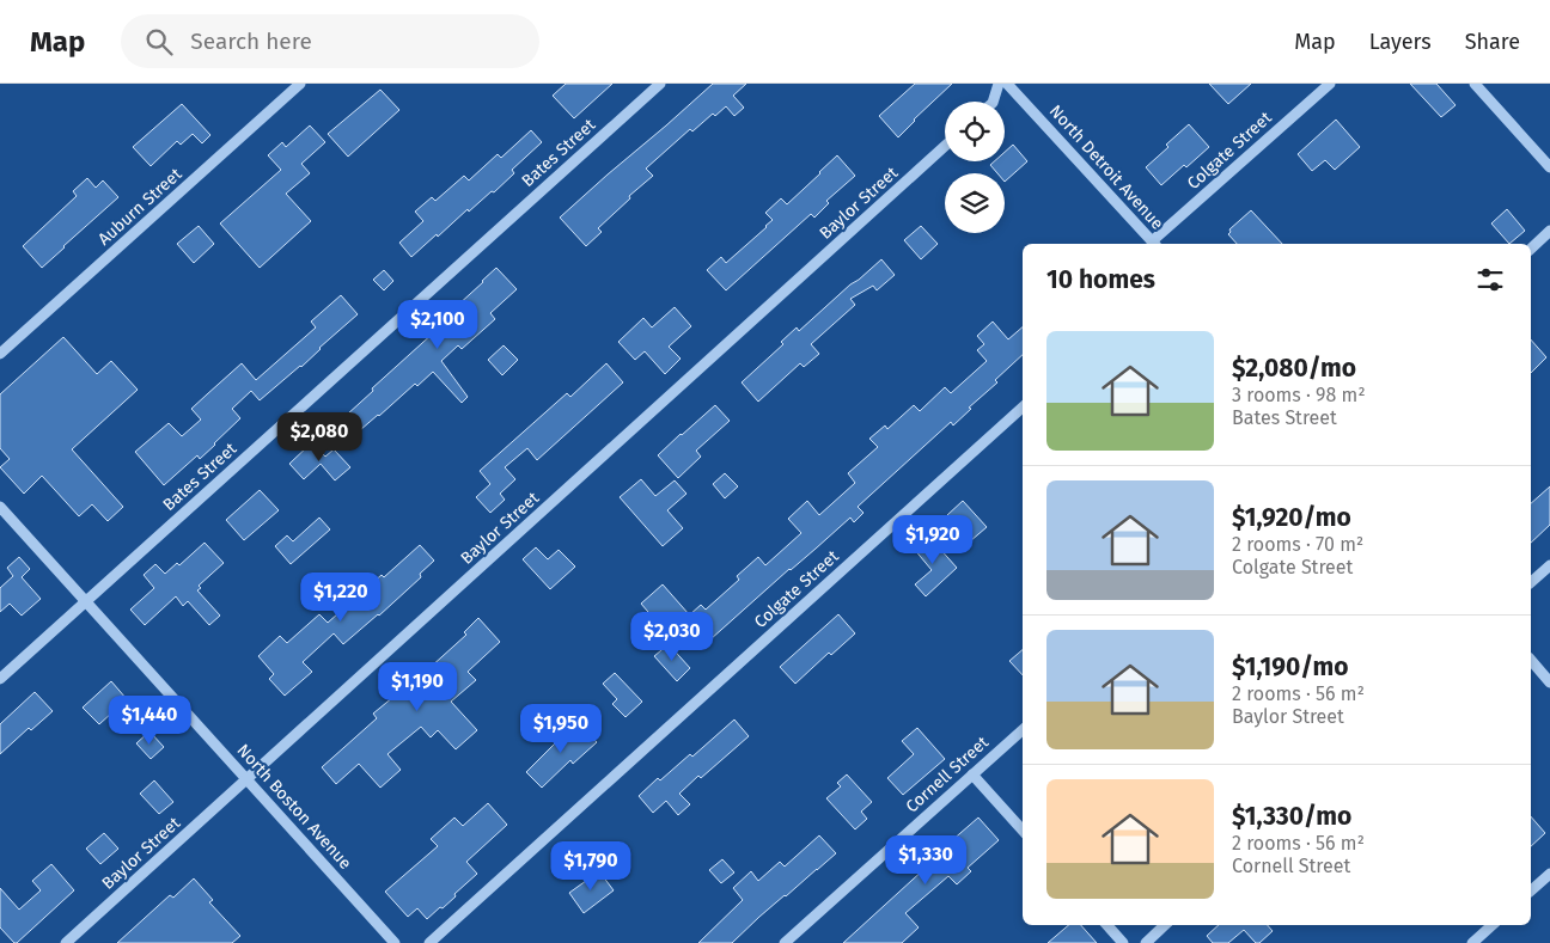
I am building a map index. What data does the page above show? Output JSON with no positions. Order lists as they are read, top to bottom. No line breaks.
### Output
{"streets":{"street":["Colgate Street","Bates Street","North Detroit Avenue","Baylor Street","Auburn Street","Cornell Street","North Boston Avenue"]},"crossings":[["Colgate Street","North Detroit Avenue"],["Bates Street","North Boston Avenue"],["Baylor Street","North Boston Avenue"]],"page":{"header":"Map","search":"Search here","nav":["Map","Layers","Share"],"heading":"10 homes","price":["$2,100","$2,080","$1,920","$1,220","$2,030","$1,190","$1,440","$1,950","$1,330","$1,790"],"list":[{"name":"$2,080/mo","note":"3 rooms · 98 m² · Bates Street"},{"name":"$1,920/mo","note":"2 rooms · 70 m² · Colgate Street"},{"name":"$1,190/mo","note":"2 rooms · 56 m² · Baylor Street"},{"name":"$1,330/mo","note":"2 rooms · 56 m² · Cornell Street"}]}}
